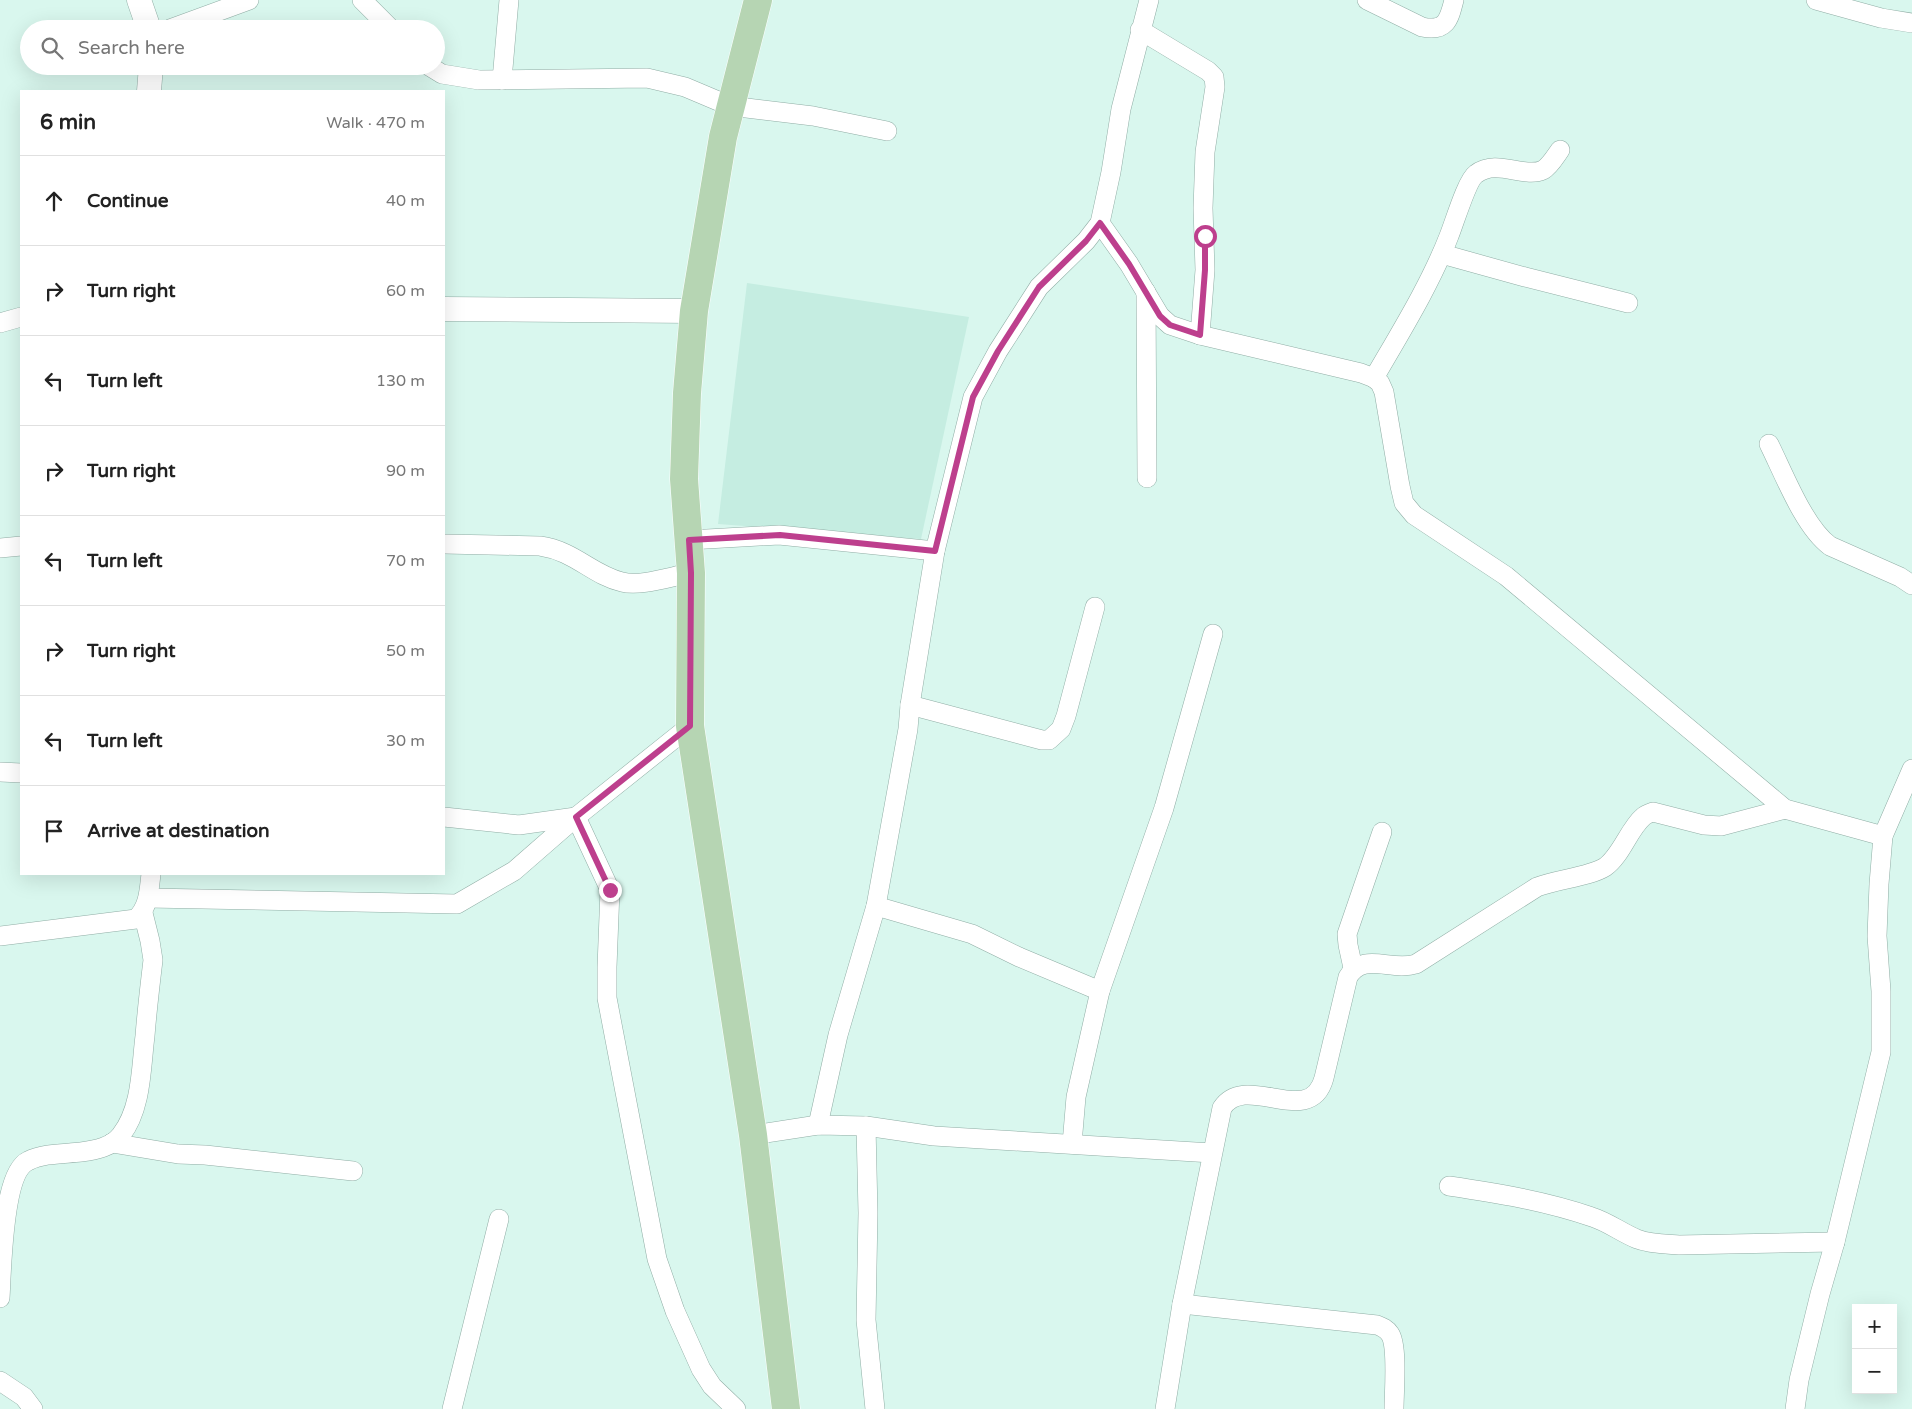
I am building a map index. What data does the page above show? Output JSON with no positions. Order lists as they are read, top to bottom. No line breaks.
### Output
{"page":{"search":"Search here","heading":["6 min","Walk · 470 m"],"list":[["Continue","40 m"],["Turn right","60 m"],["Turn left","130 m"],["Turn right","90 m"],["Turn left","70 m"],["Turn right","50 m"],["Turn left","30 m"],"Arrive at destination"],"map_buttons":["+","−"]}}
